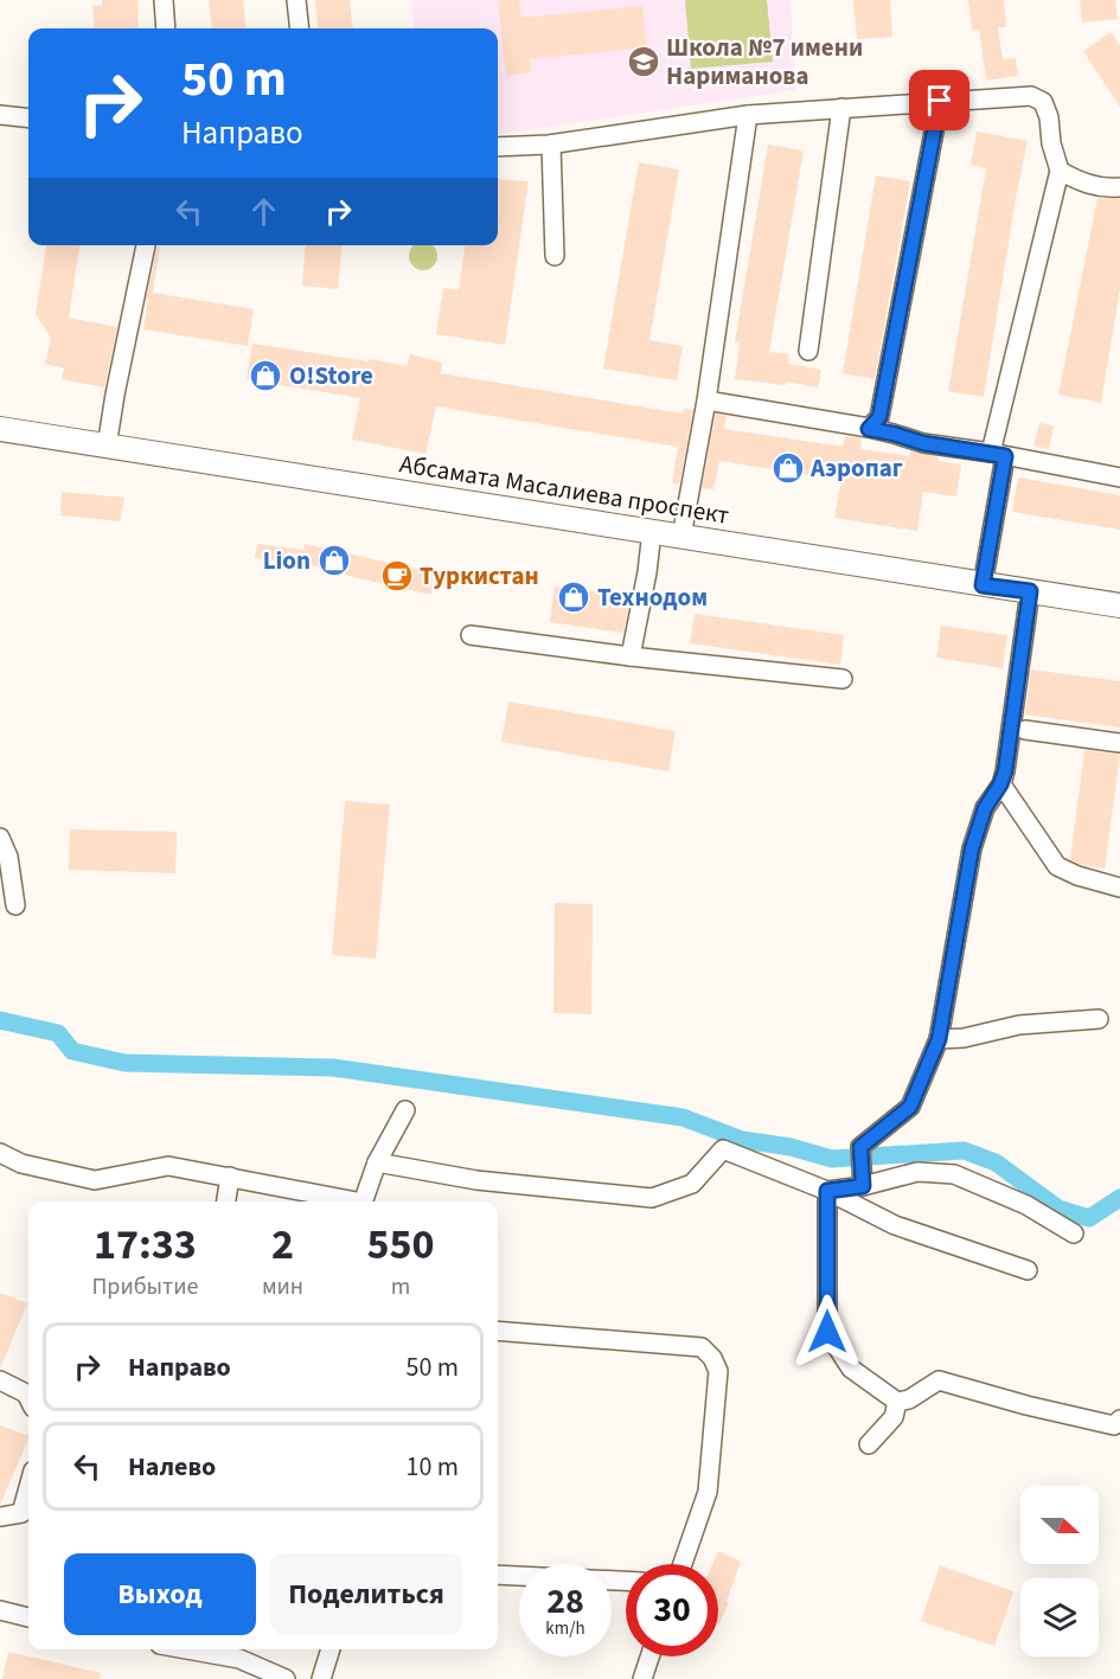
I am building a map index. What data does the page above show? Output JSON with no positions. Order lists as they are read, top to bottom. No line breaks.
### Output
{"streets":{"main road":["Абсамата Масалиева проспект"]},"places":{"school or university":["Школа №7 имени Нариманова"],"shop":["O!Store","Аэропаг","Lion","Технодом"],"cafe":["Туркистан"]},"north":"right","page":{"turn":["50 m","Направо"],"eta":["17:33","Прибытие","2","мин","550","m"],"list":[{"name":"Направо","value":"50 m"},{"name":"Налево","value":"10 m"}],"buttons":["Выход","Поделиться"],"speed":"28 km/h","limit":"30"}}
